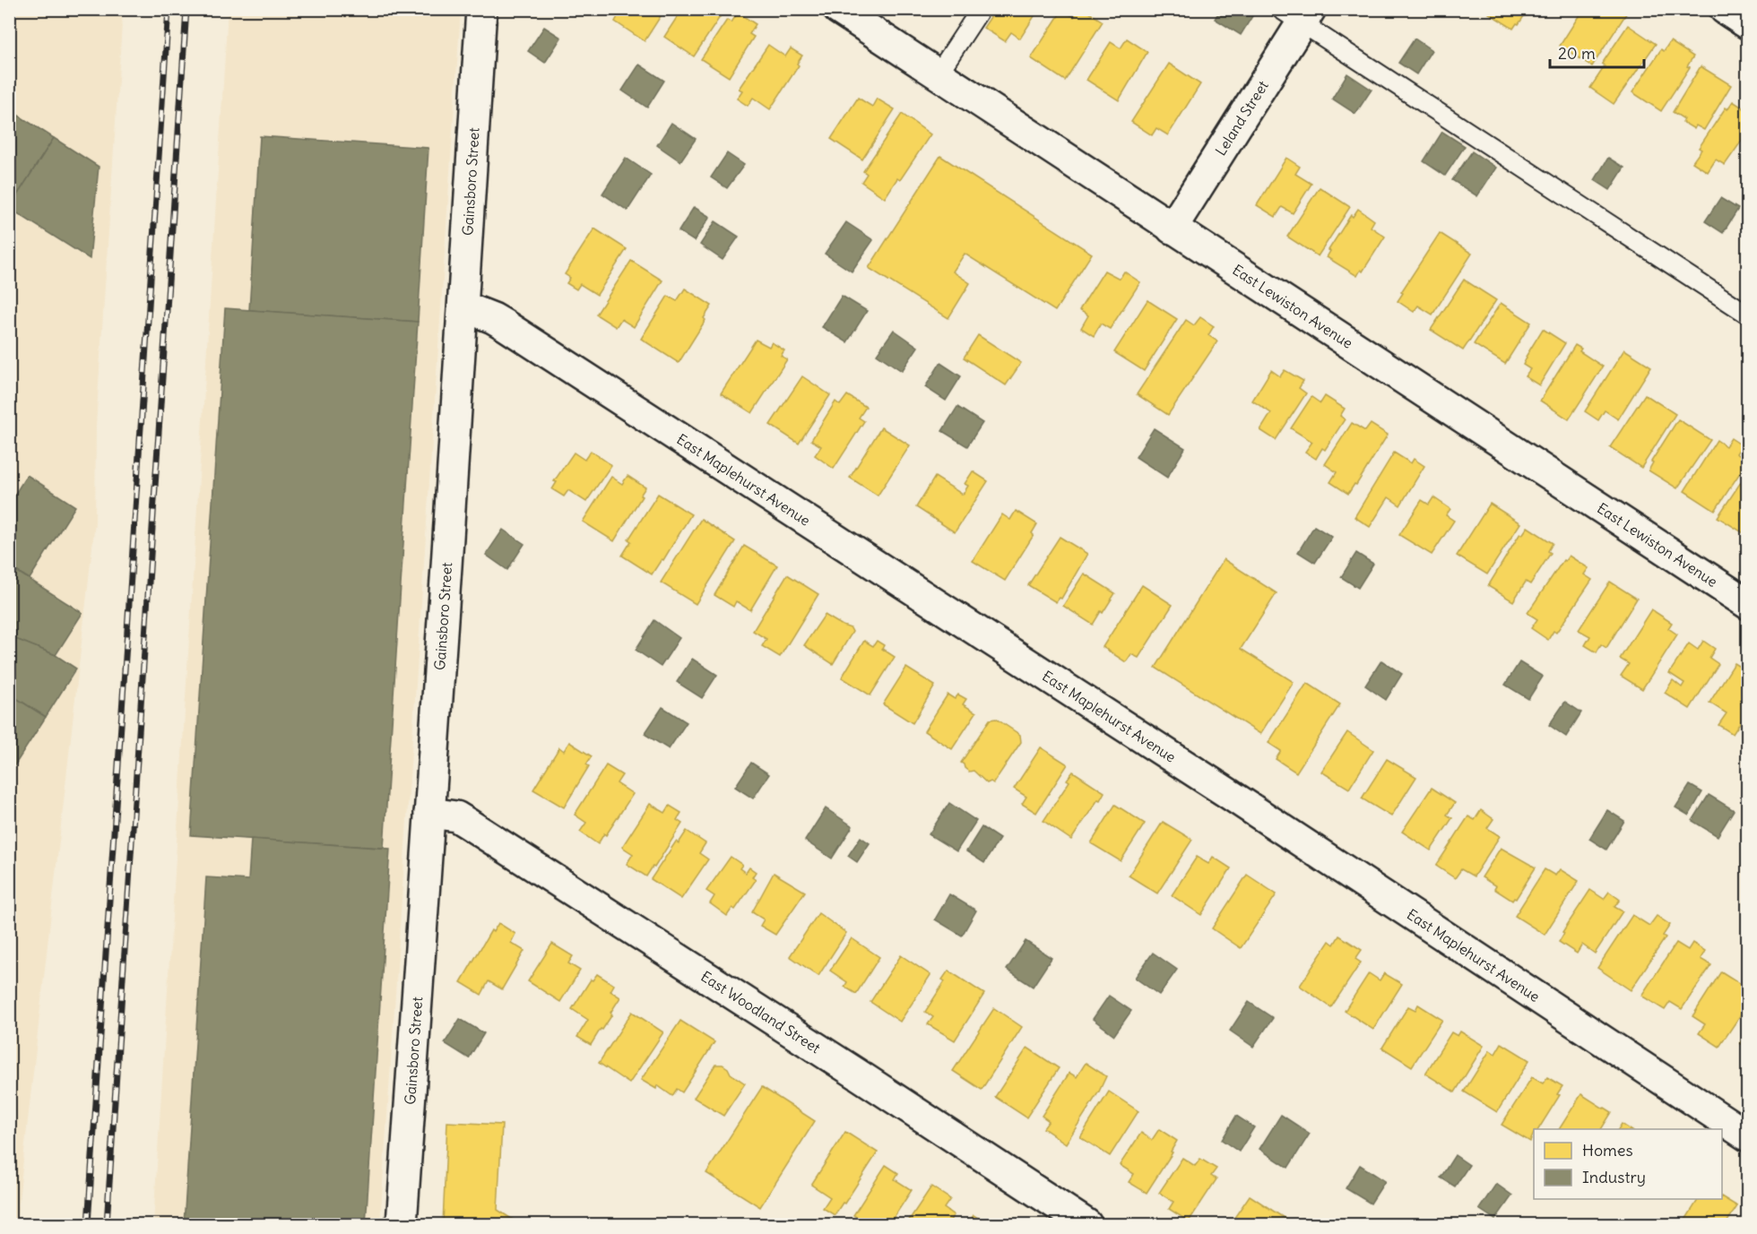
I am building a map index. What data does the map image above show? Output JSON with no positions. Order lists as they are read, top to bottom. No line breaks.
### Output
{"streets":{"street":["Leland Street","Gainsboro Street","East Lewiston Avenue","East Maplehurst Avenue","East Woodland Street"]},"crossings":[["Leland Street","East Lewiston Avenue"],["Gainsboro Street","East Maplehurst Avenue"],["Gainsboro Street","East Woodland Street"]],"legend":["Homes","Industry"],"scale_bar":"20 m"}
